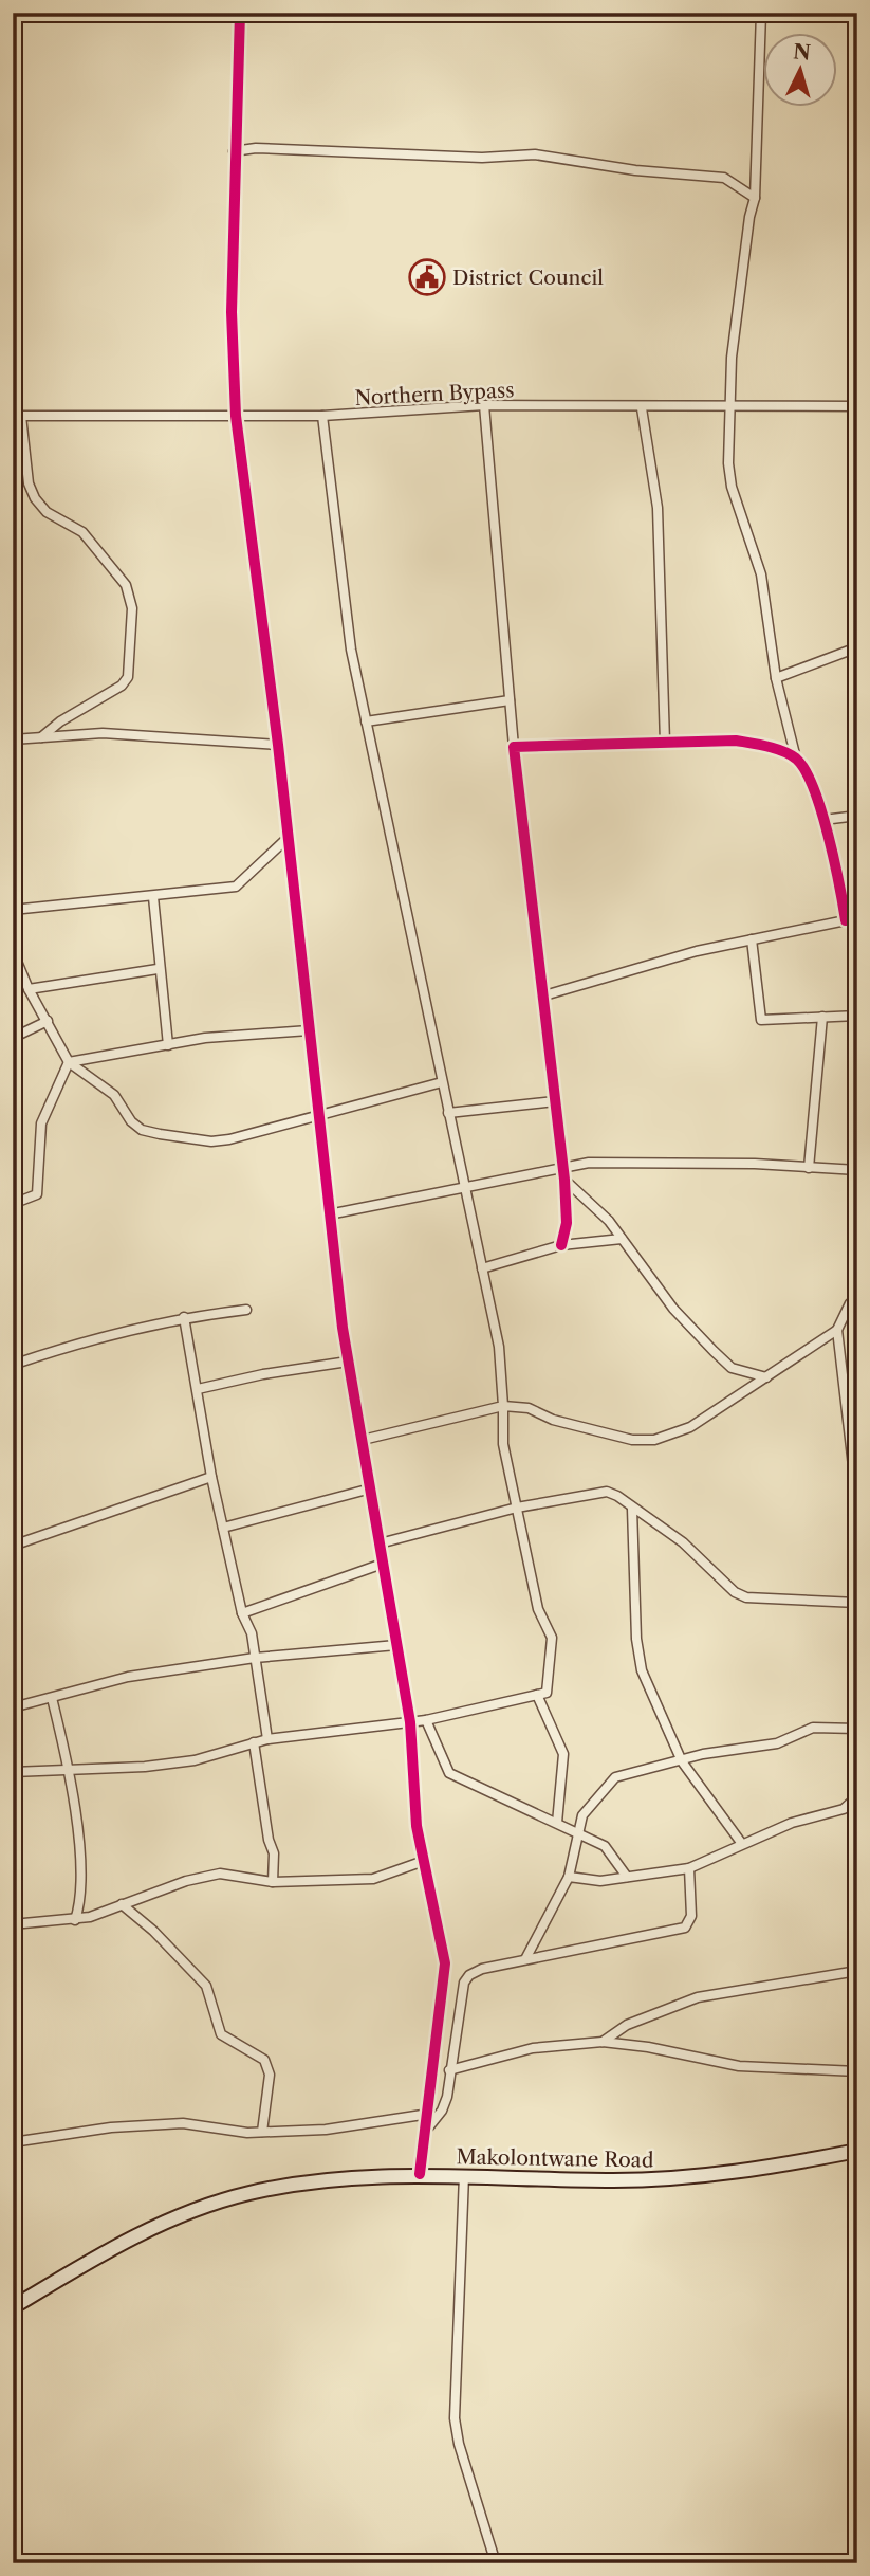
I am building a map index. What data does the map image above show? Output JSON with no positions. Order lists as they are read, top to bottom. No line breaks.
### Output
{"streets":{"main road":["Makolontwane Road"],"street":["Northern Bypass"]},"places":{"public building":["District Council"]},"north":"top"}
